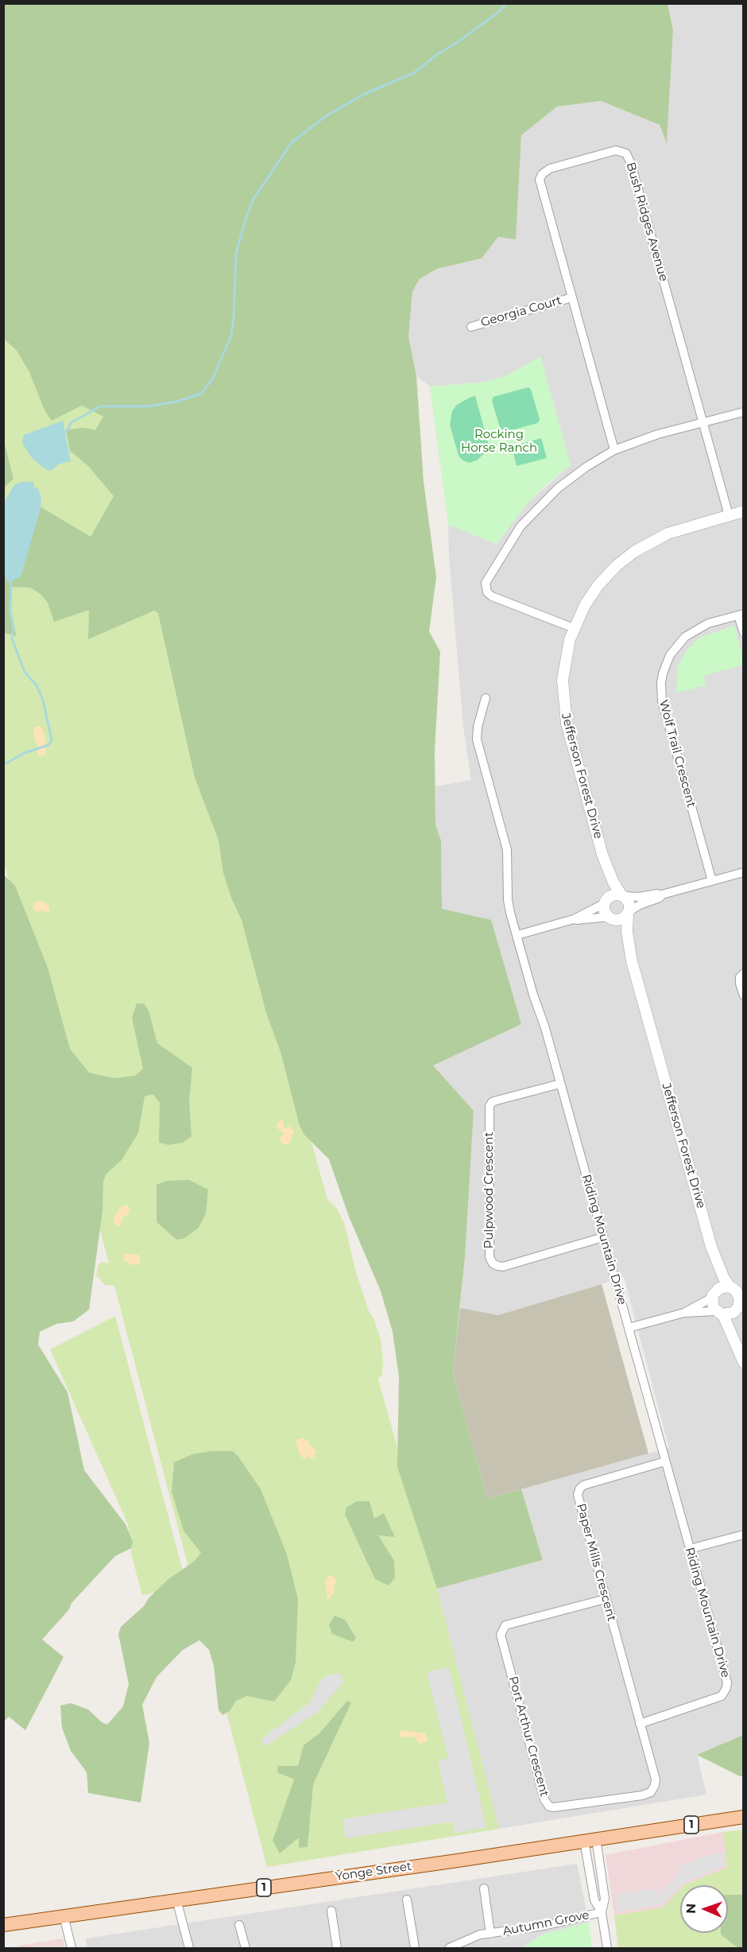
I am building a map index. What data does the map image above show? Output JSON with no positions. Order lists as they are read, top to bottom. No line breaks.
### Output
{"streets":{"main road":["1","Yonge Street"],"street":["Bush Ridges Avenue","Georgia Court","Wolf Trail Crescent","Jefferson Forest Drive","Pulpwood Crescent","Riding Mountain Drive","Paper Mills Crescent","Port Arthur Crescent","Autumn Grove"]},"crossings":[["Bush Ridges Avenue","Georgia Court"],["Bush Ridges Avenue","Jefferson Forest Drive"],["Pulpwood Crescent","Riding Mountain Drive"],["Riding Mountain Drive","Paper Mills Crescent"],["Riding Mountain Drive","Port Arthur Crescent"],["Paper Mills Crescent","Port Arthur Crescent"]],"parks":["Rocking Horse Ranch"],"north":"left"}
